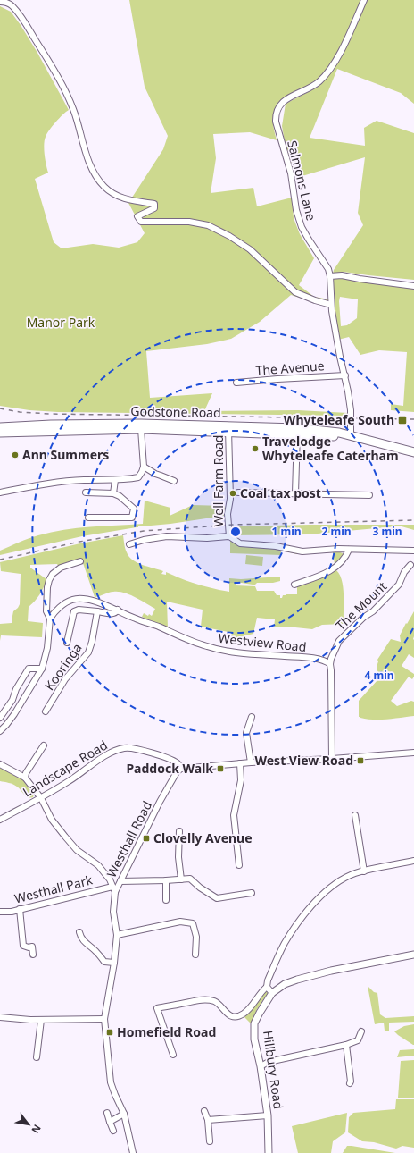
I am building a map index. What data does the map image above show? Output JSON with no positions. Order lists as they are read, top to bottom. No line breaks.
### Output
{"streets":{"highway":["Godstone Road"],"main road":["Hillbury Road"],"street":["Salmons Lane","The Avenue","Well Farm Road","The Mount","Westview Road","Kooringa","Landscape Road","Westhall Road","Westhall Park"]},"crossings":[["Salmons Lane","The Avenue"],["Salmons Lane","Godstone Road"],["Godstone Road","Well Farm Road"],["The Mount","Westview Road"],["Westview Road","Kooringa"],["Landscape Road","Westhall Road"]],"parks":["Manor Park"],"places":{"transit":["Whyteleafe South","West View Road","Paddock Walk","Clovelly Avenue","Homefield Road"],"other":["Travelodge Whyteleafe Caterham","Ann Summers","Coal tax post"]},"north":"bottom right","rings":["1 min","2 min","3 min","4 min"]}
